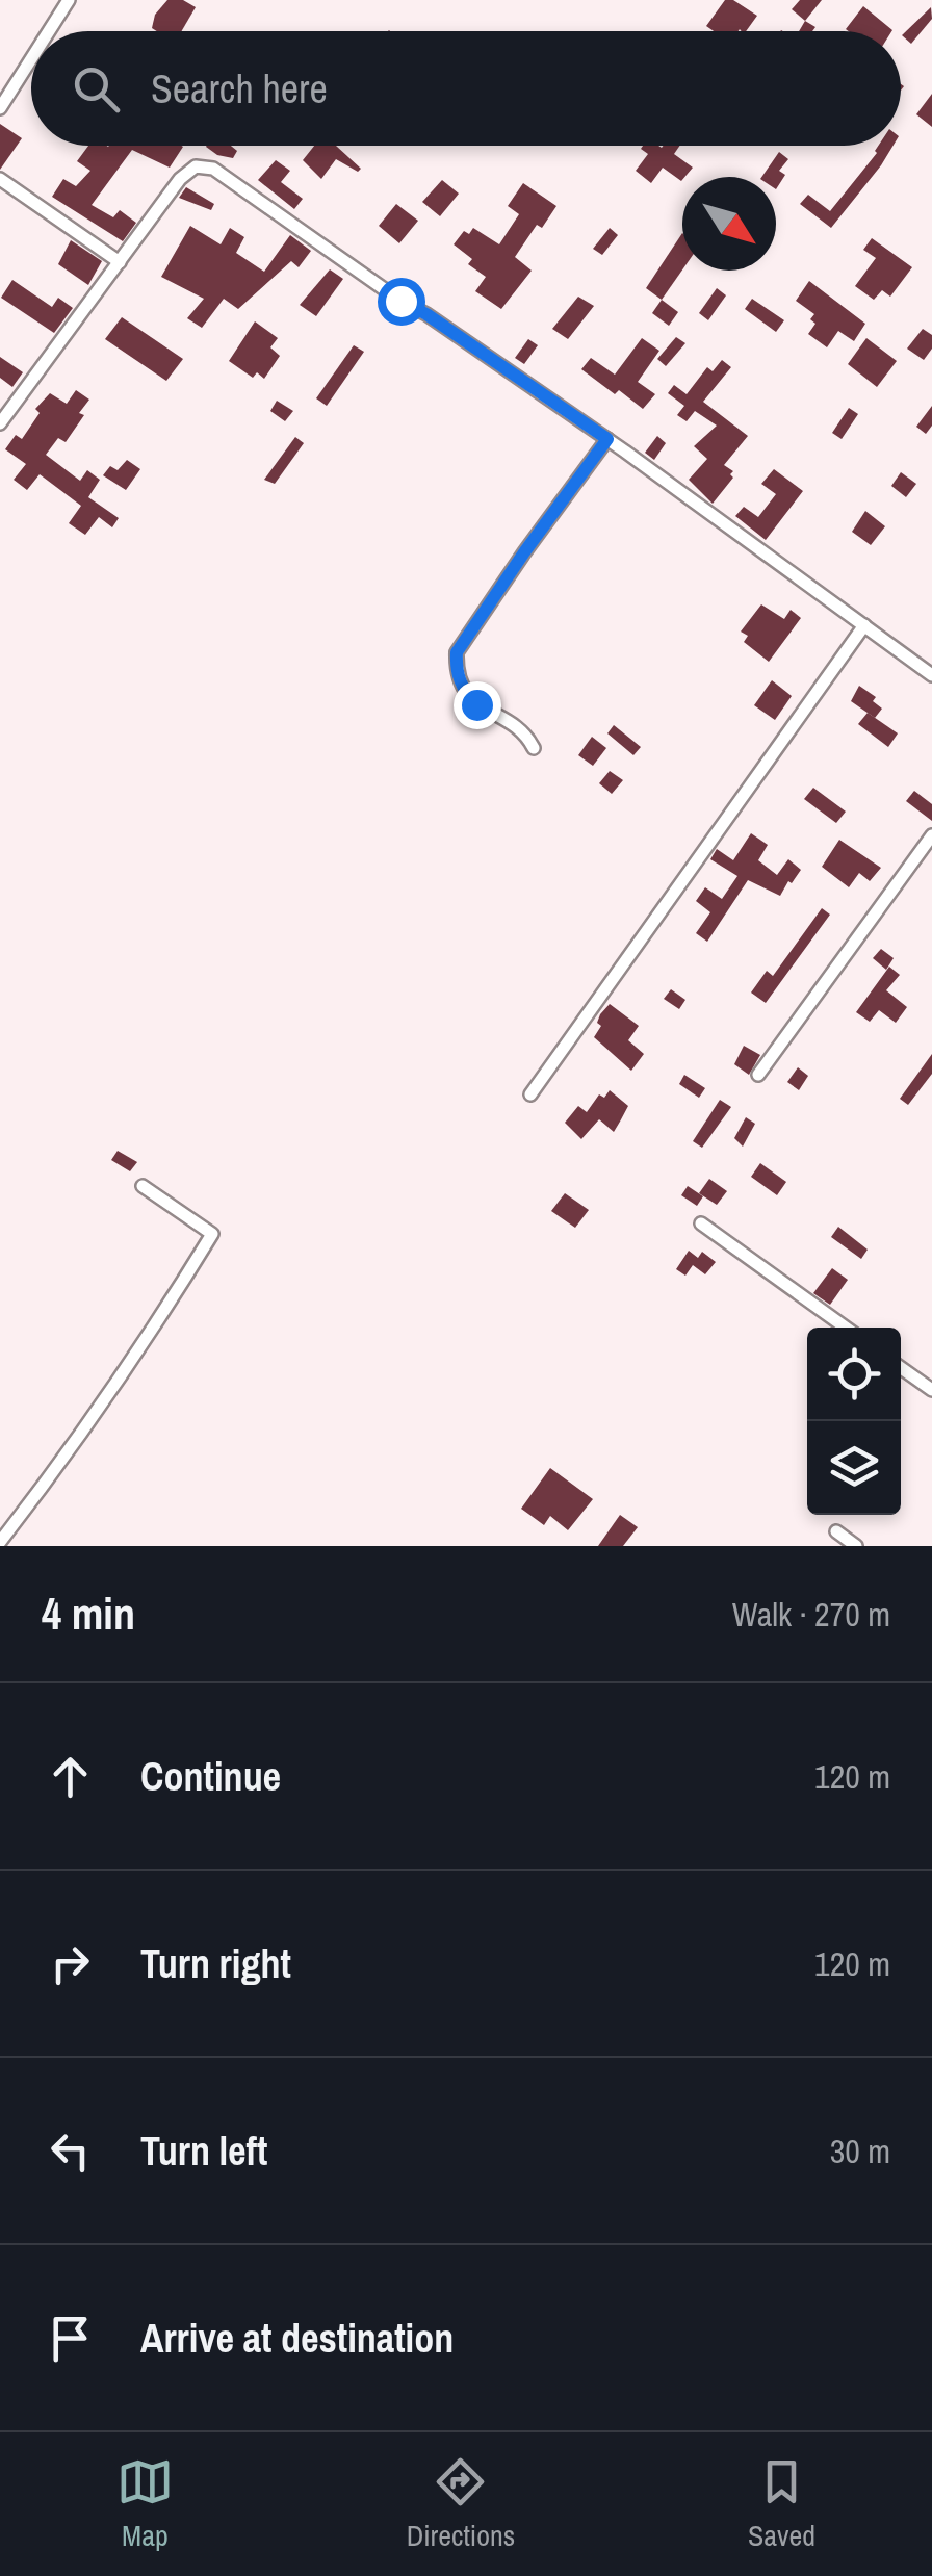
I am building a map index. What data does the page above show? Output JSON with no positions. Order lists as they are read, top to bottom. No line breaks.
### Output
{"north":"bottom right","page":{"search":"Search here","heading":["4 min","Walk · 270 m"],"list":[["Continue","120 m"],["Turn right","120 m"],["Turn left","30 m"],"Arrive at destination"],"nav":["Map","Directions","Saved"]}}
